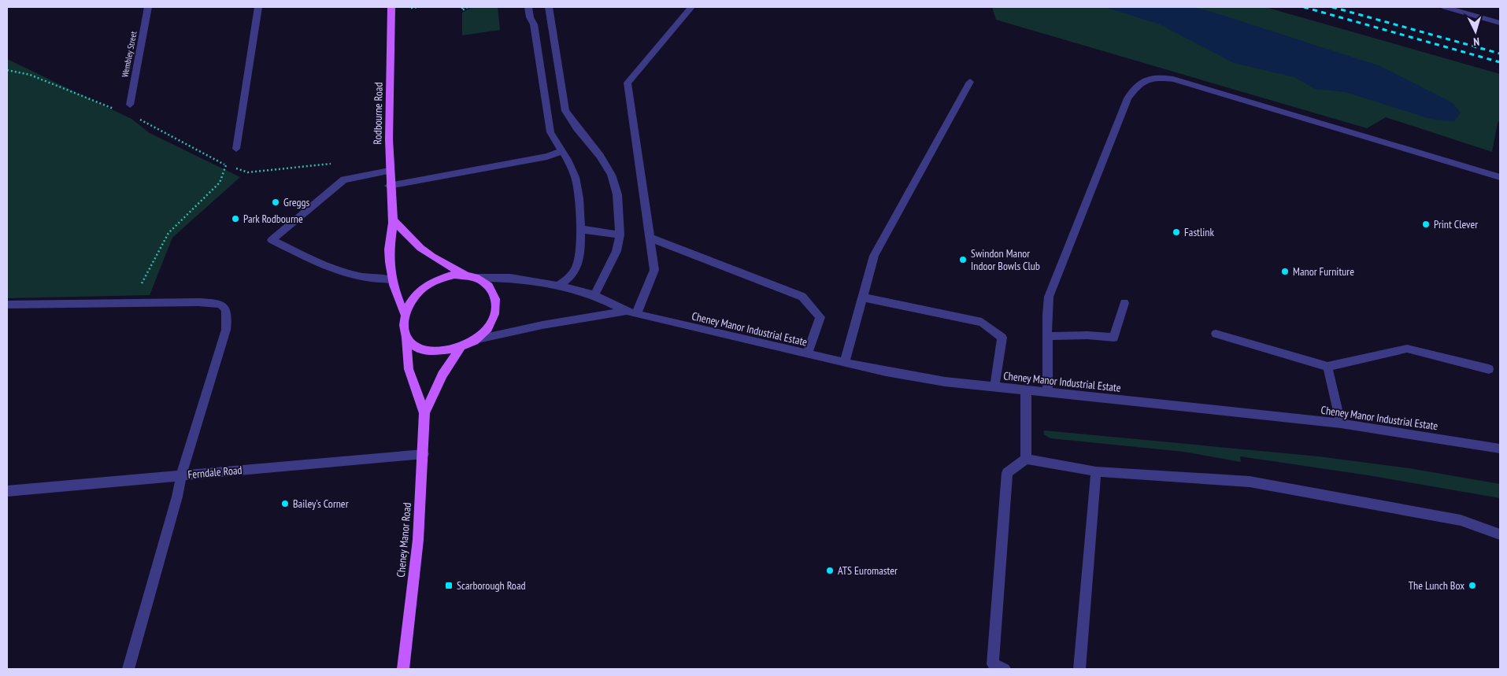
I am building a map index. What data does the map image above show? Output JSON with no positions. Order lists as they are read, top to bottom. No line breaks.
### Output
{"streets":{"main road":["Rodbourne Road","Cheney Manor Road"],"street":["Wembley Street","Cheney Manor Industrial Estate","Ferndale Road"]},"crossings":[["Rodbourne Road","Cheney Manor Industrial Estate"],["Rodbourne Road","Cheney Manor Road"],["Cheney Manor Industrial Estate","Cheney Manor Road"],["Ferndale Road","Cheney Manor Road"]],"places":{"other":["Greggs","Park Rodbourne","Print Clever","Fastlink","Swindon Manor Indoor Bowls Club","Manor Furniture","Bailey's Corner","ATS Euromaster","The Lunch Box"],"transit":["Scarborough Road"]},"north":"bottom"}
